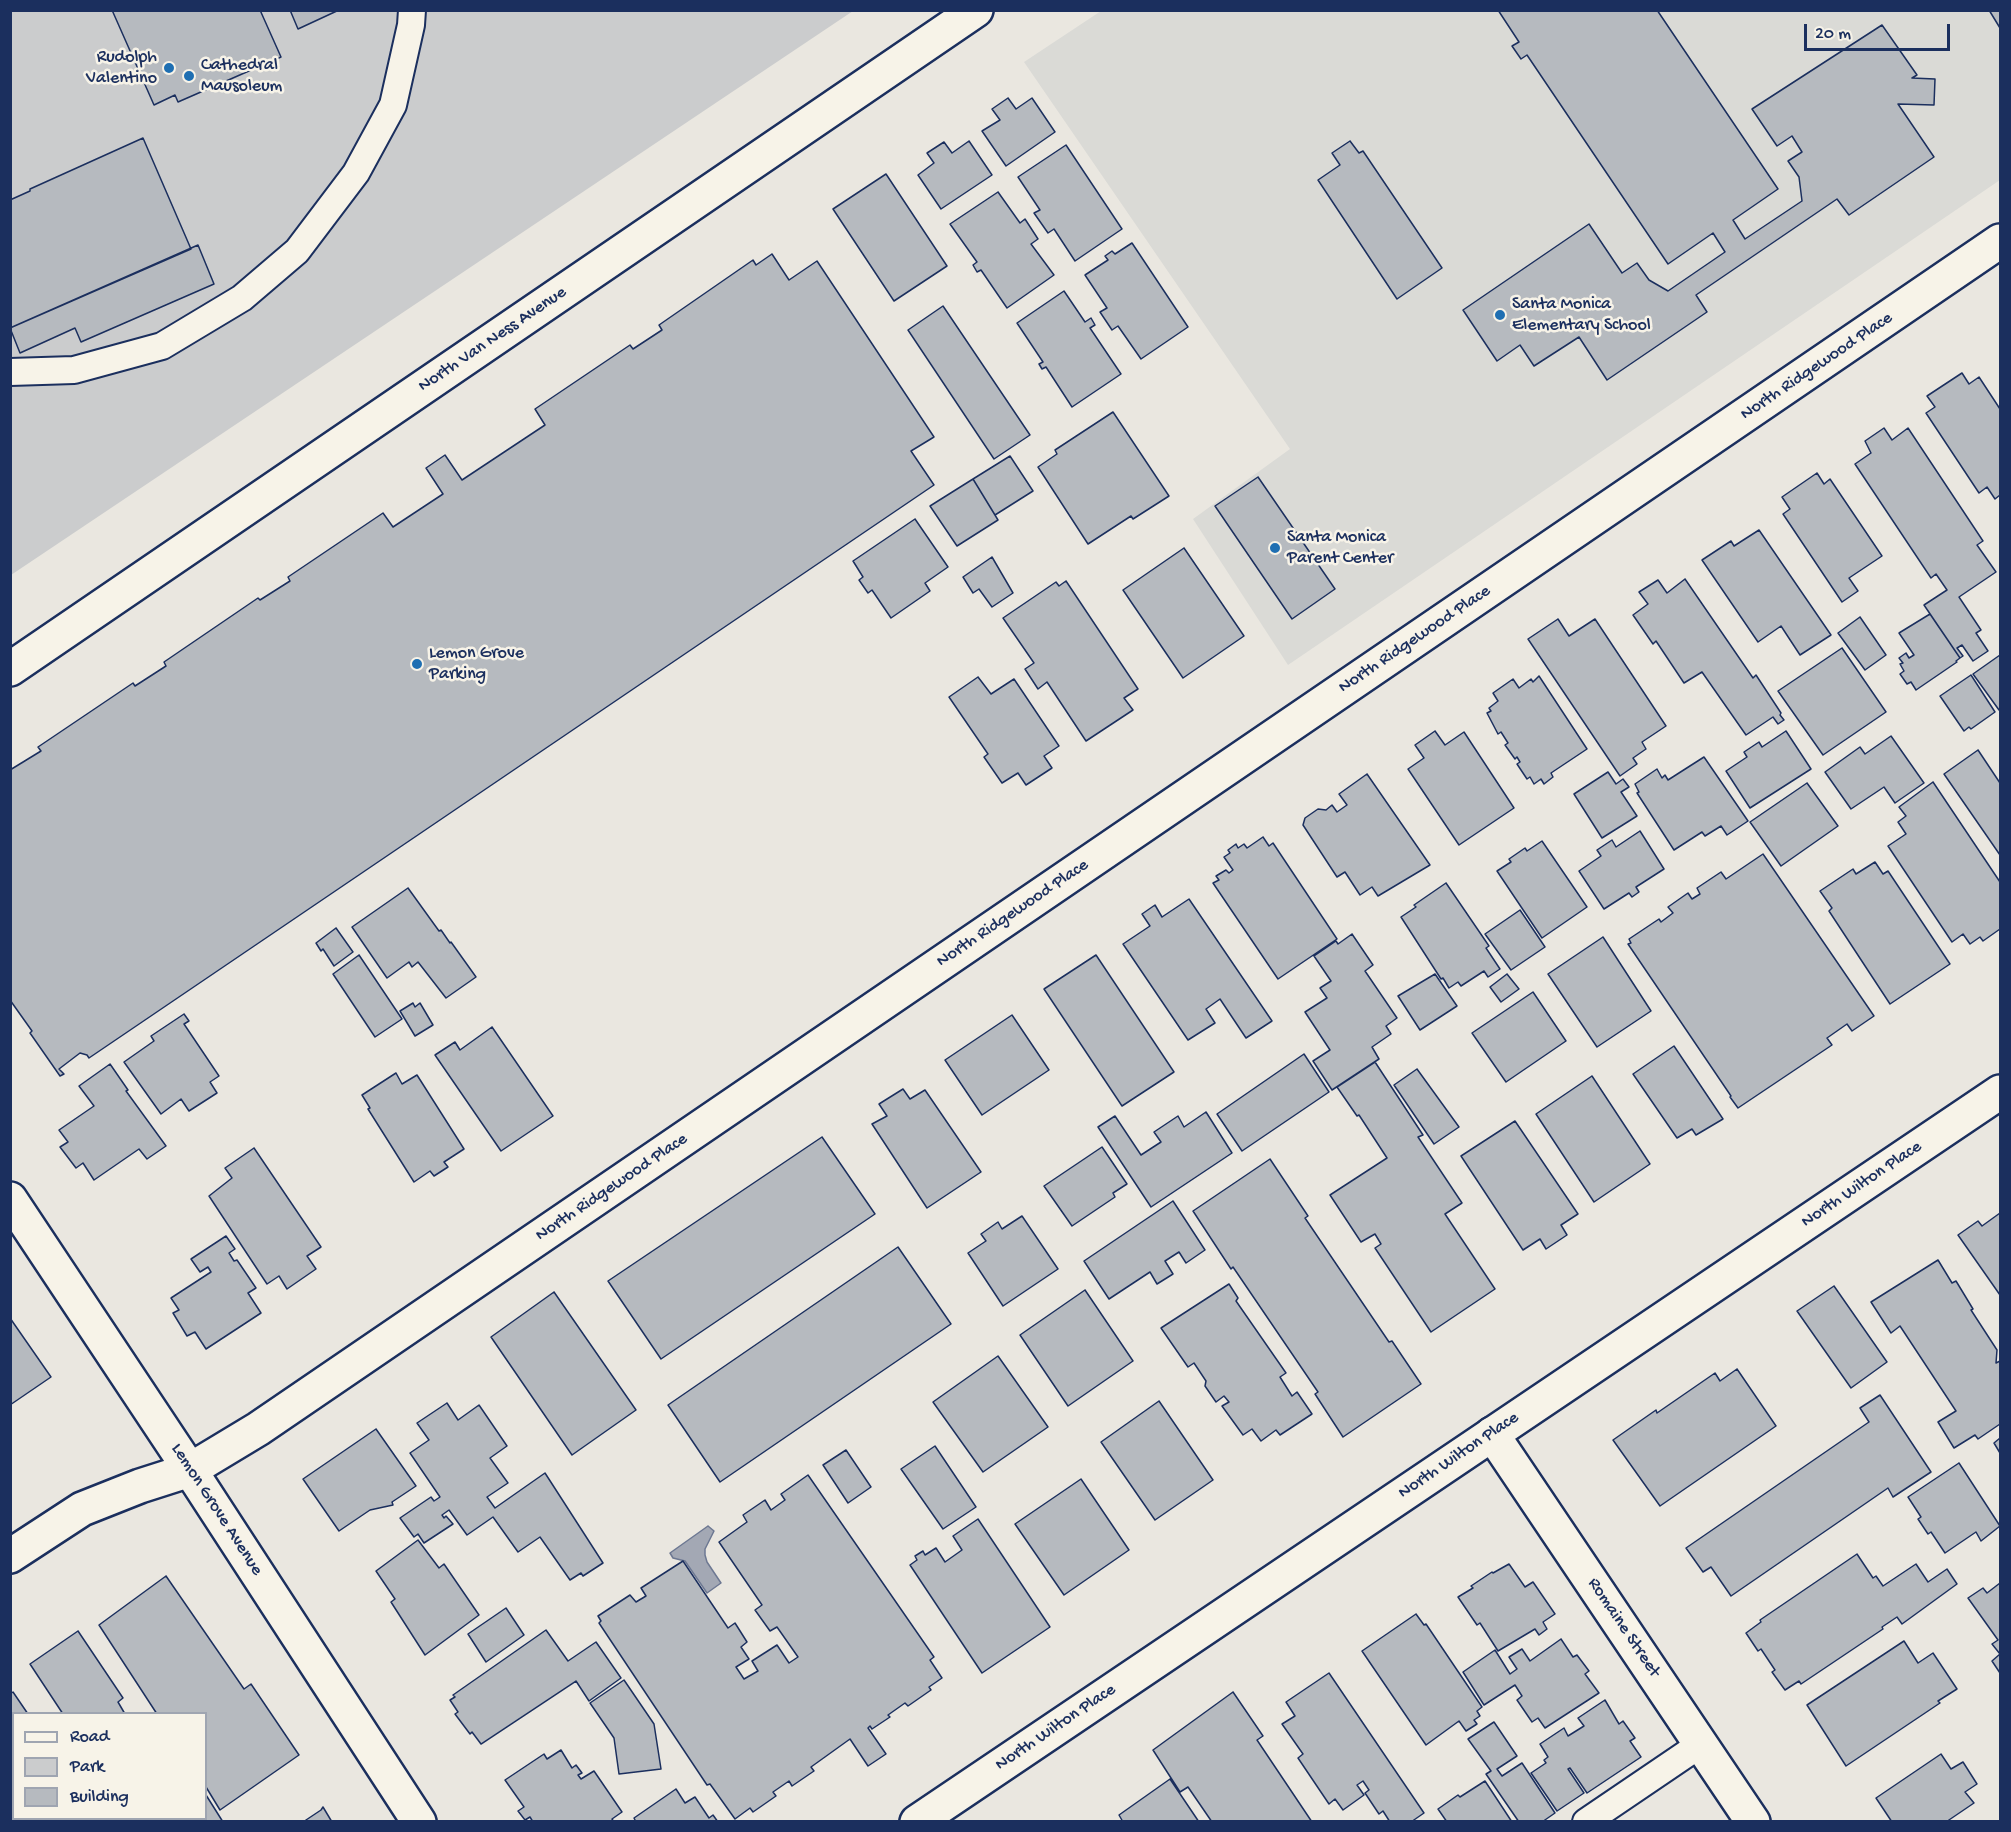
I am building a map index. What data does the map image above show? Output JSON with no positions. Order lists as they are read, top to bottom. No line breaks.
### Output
{"streets":{"street":["North Van Ness Avenue","North Ridgewood Place","North Wilton Place","Lemon Grove Avenue","Romaine Street"]},"crossings":[["North Ridgewood Place","Lemon Grove Avenue"],["North Wilton Place","Romaine Street"]],"places":["Rudolph Valentino","Cathedral Mausoleum","Santa Monica Elementary School","Santa Monica Parent Center","Lemon Grove Parking"],"legend":["Road","Park","Building"],"scale_bar":"20 m"}
